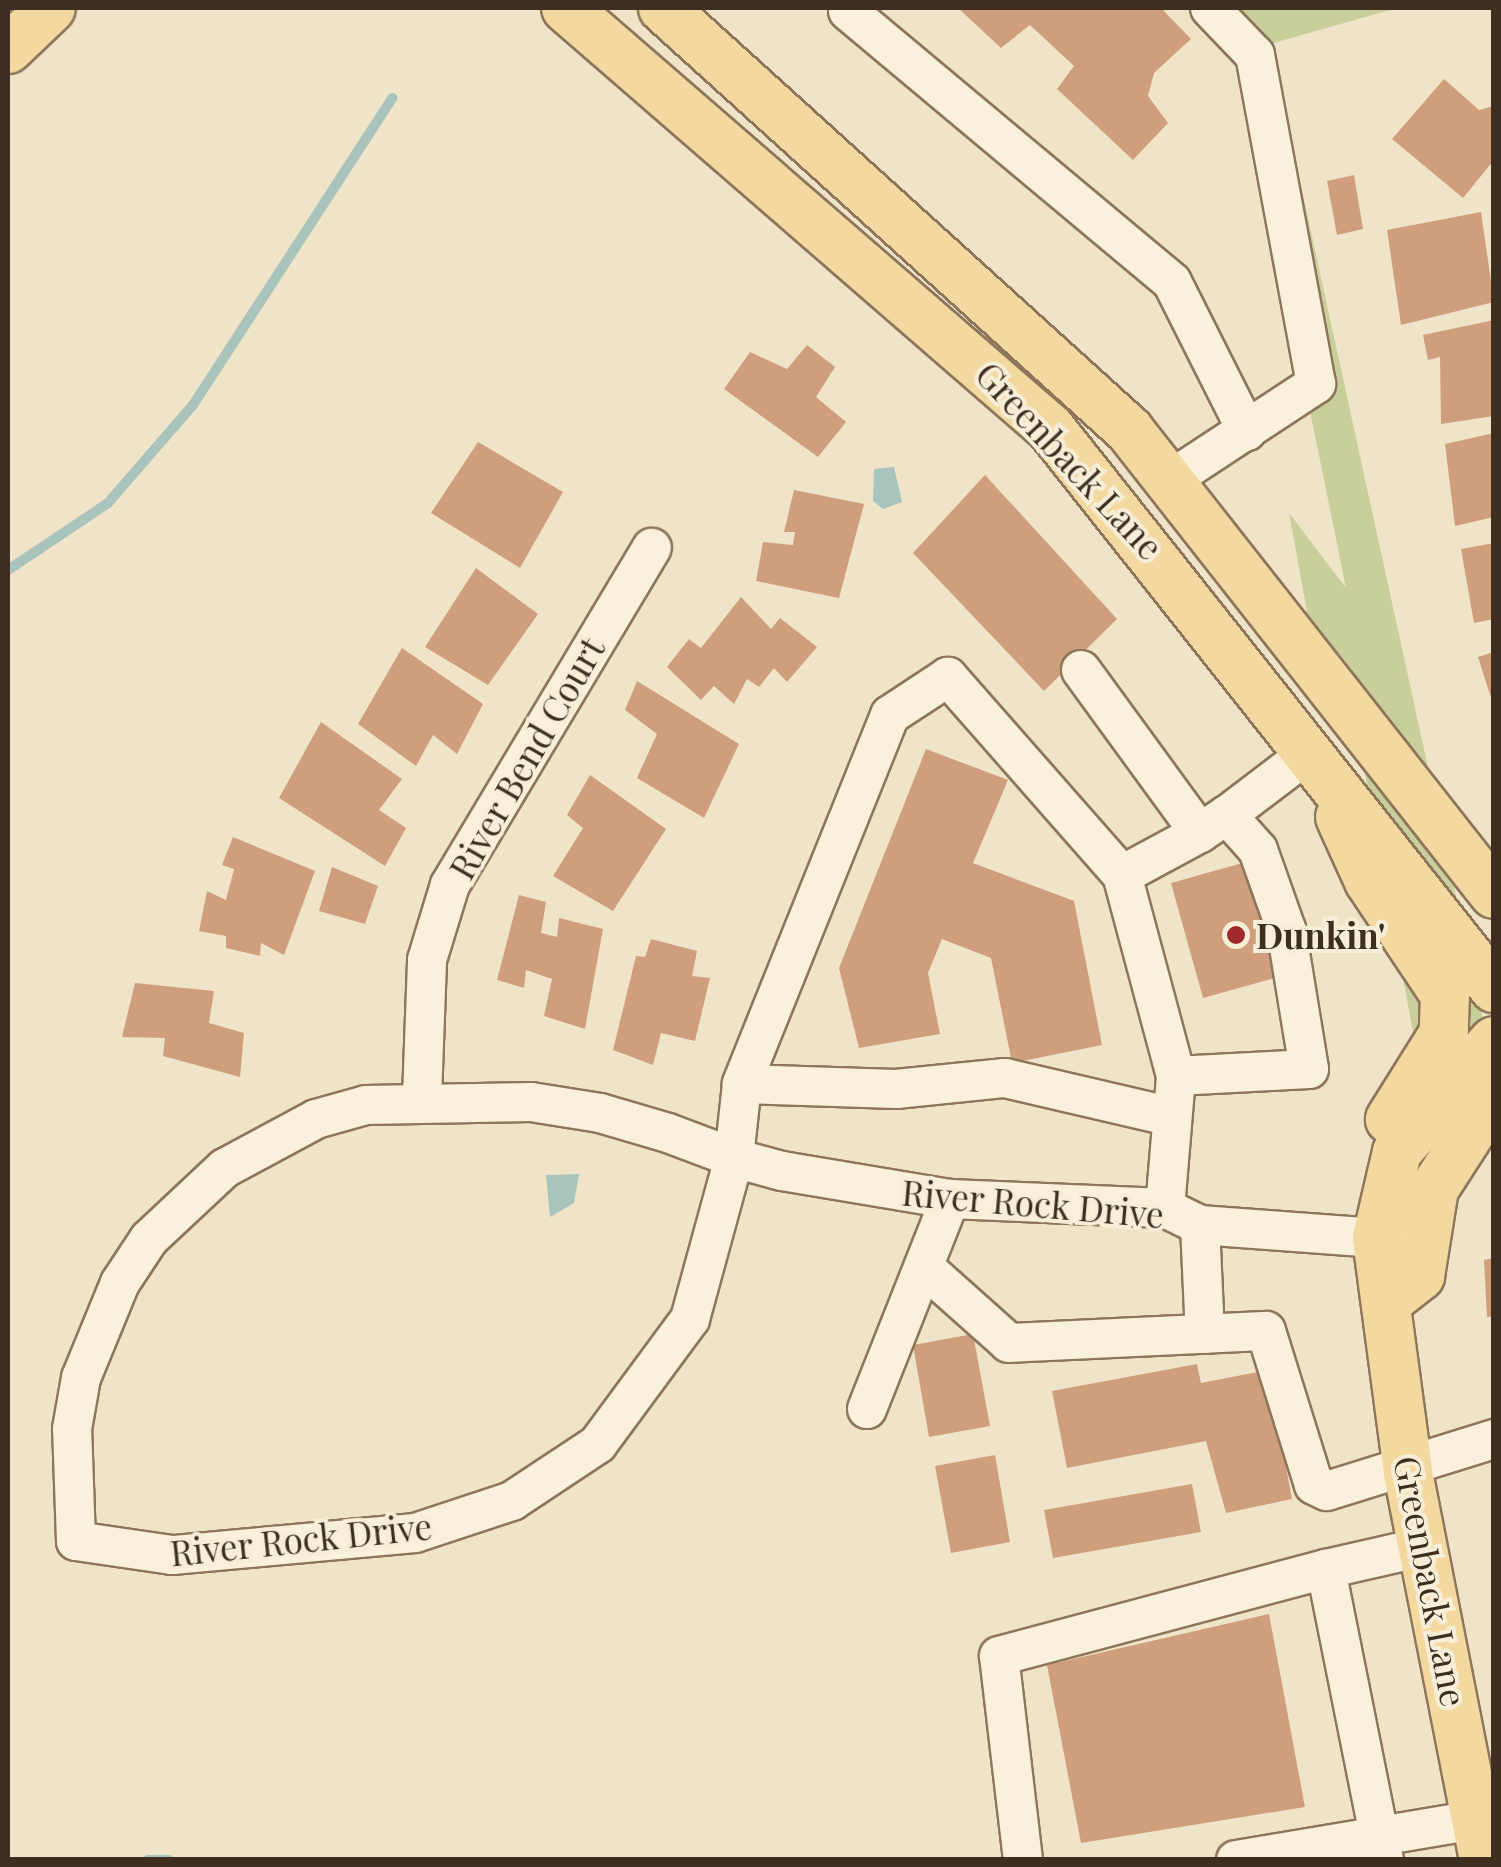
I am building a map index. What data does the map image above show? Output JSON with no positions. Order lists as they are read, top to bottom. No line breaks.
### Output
{"streets":{"main road":["Greenback Lane"],"street":["River Bend Court","River Rock Drive"]},"crossings":[["Greenback Lane","River Rock Drive"],["River Bend Court","River Rock Drive"]],"places":["Dunkin'"]}
